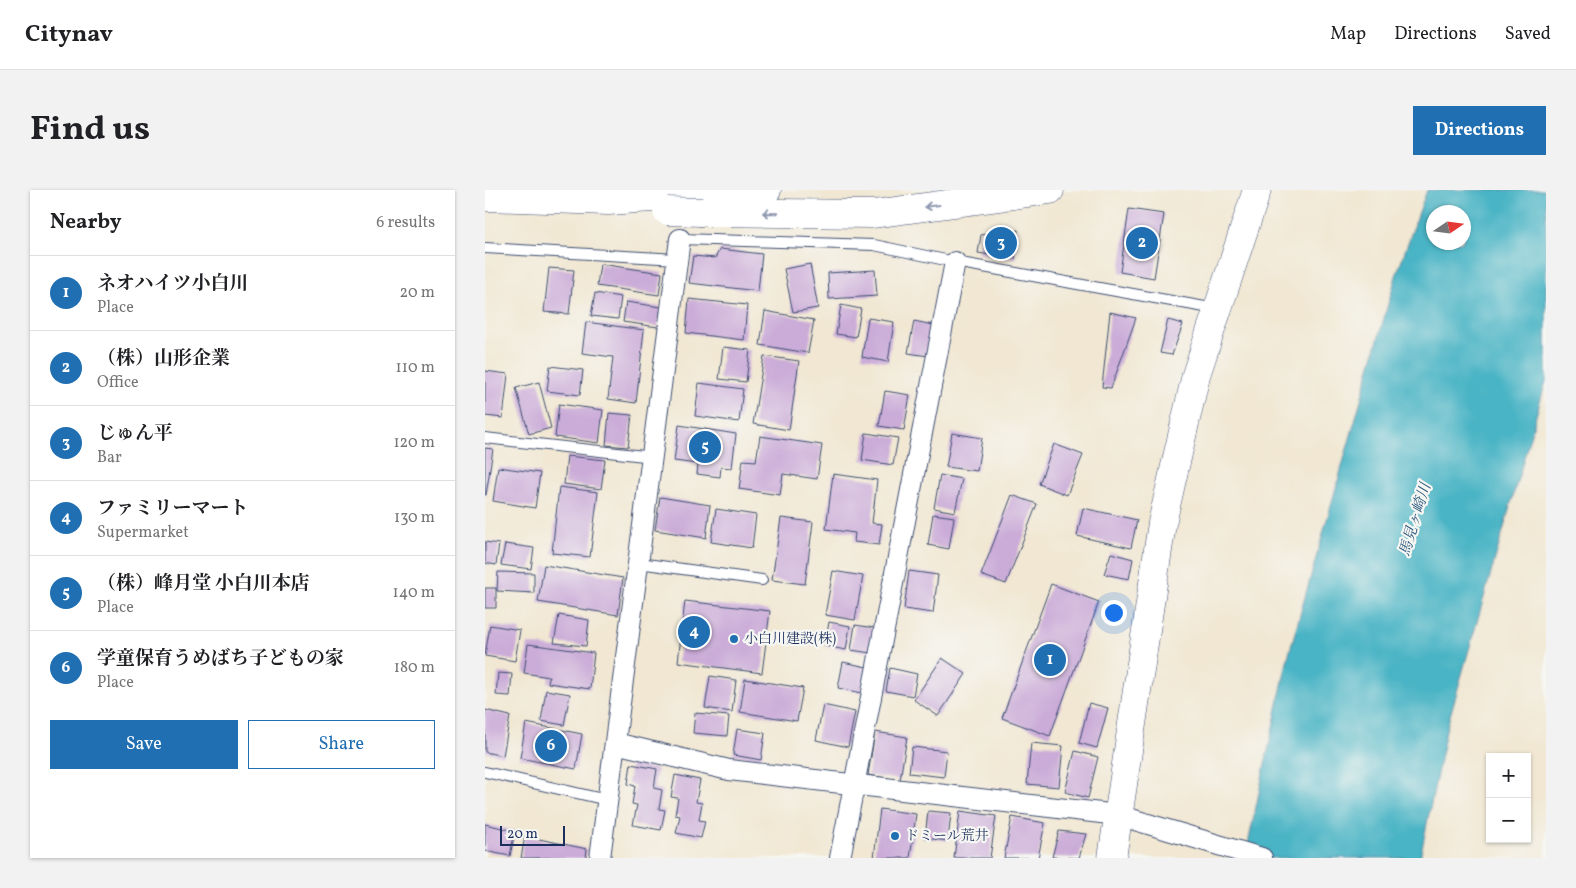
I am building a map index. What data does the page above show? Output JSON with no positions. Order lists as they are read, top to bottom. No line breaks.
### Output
{"water":["馬見ヶ崎川"],"places":["小白川建設(株)","ドミール荒井"],"scale_bar":"20 m","north":"right","page":{"header":"Citynav","nav":["Map","Directions","Saved"],"title":"Find us","buttons":["Directions",["Save","Share"]],"heading":["Nearby","6 results"],"pins":["2","3","5","4","1","6"],"list":[{"mark":"1","name":"ネオハイツ小白川","note":"Place","value":"20 m"},{"mark":"2","name":"（株）山形企業","note":"Office","value":"110 m"},{"mark":"3","name":"じゅん平","note":"Bar","value":"120 m"},{"mark":"4","name":"ファミリーマート","note":"Supermarket","value":"130 m"},{"mark":"5","name":"（株）峰月堂 小白川本店","note":"Place","value":"140 m"},{"mark":"6","name":"学童保育うめばち子どもの家","note":"Place","value":"180 m"}],"map_buttons":["+","−"],"scale":"20 m"}}
